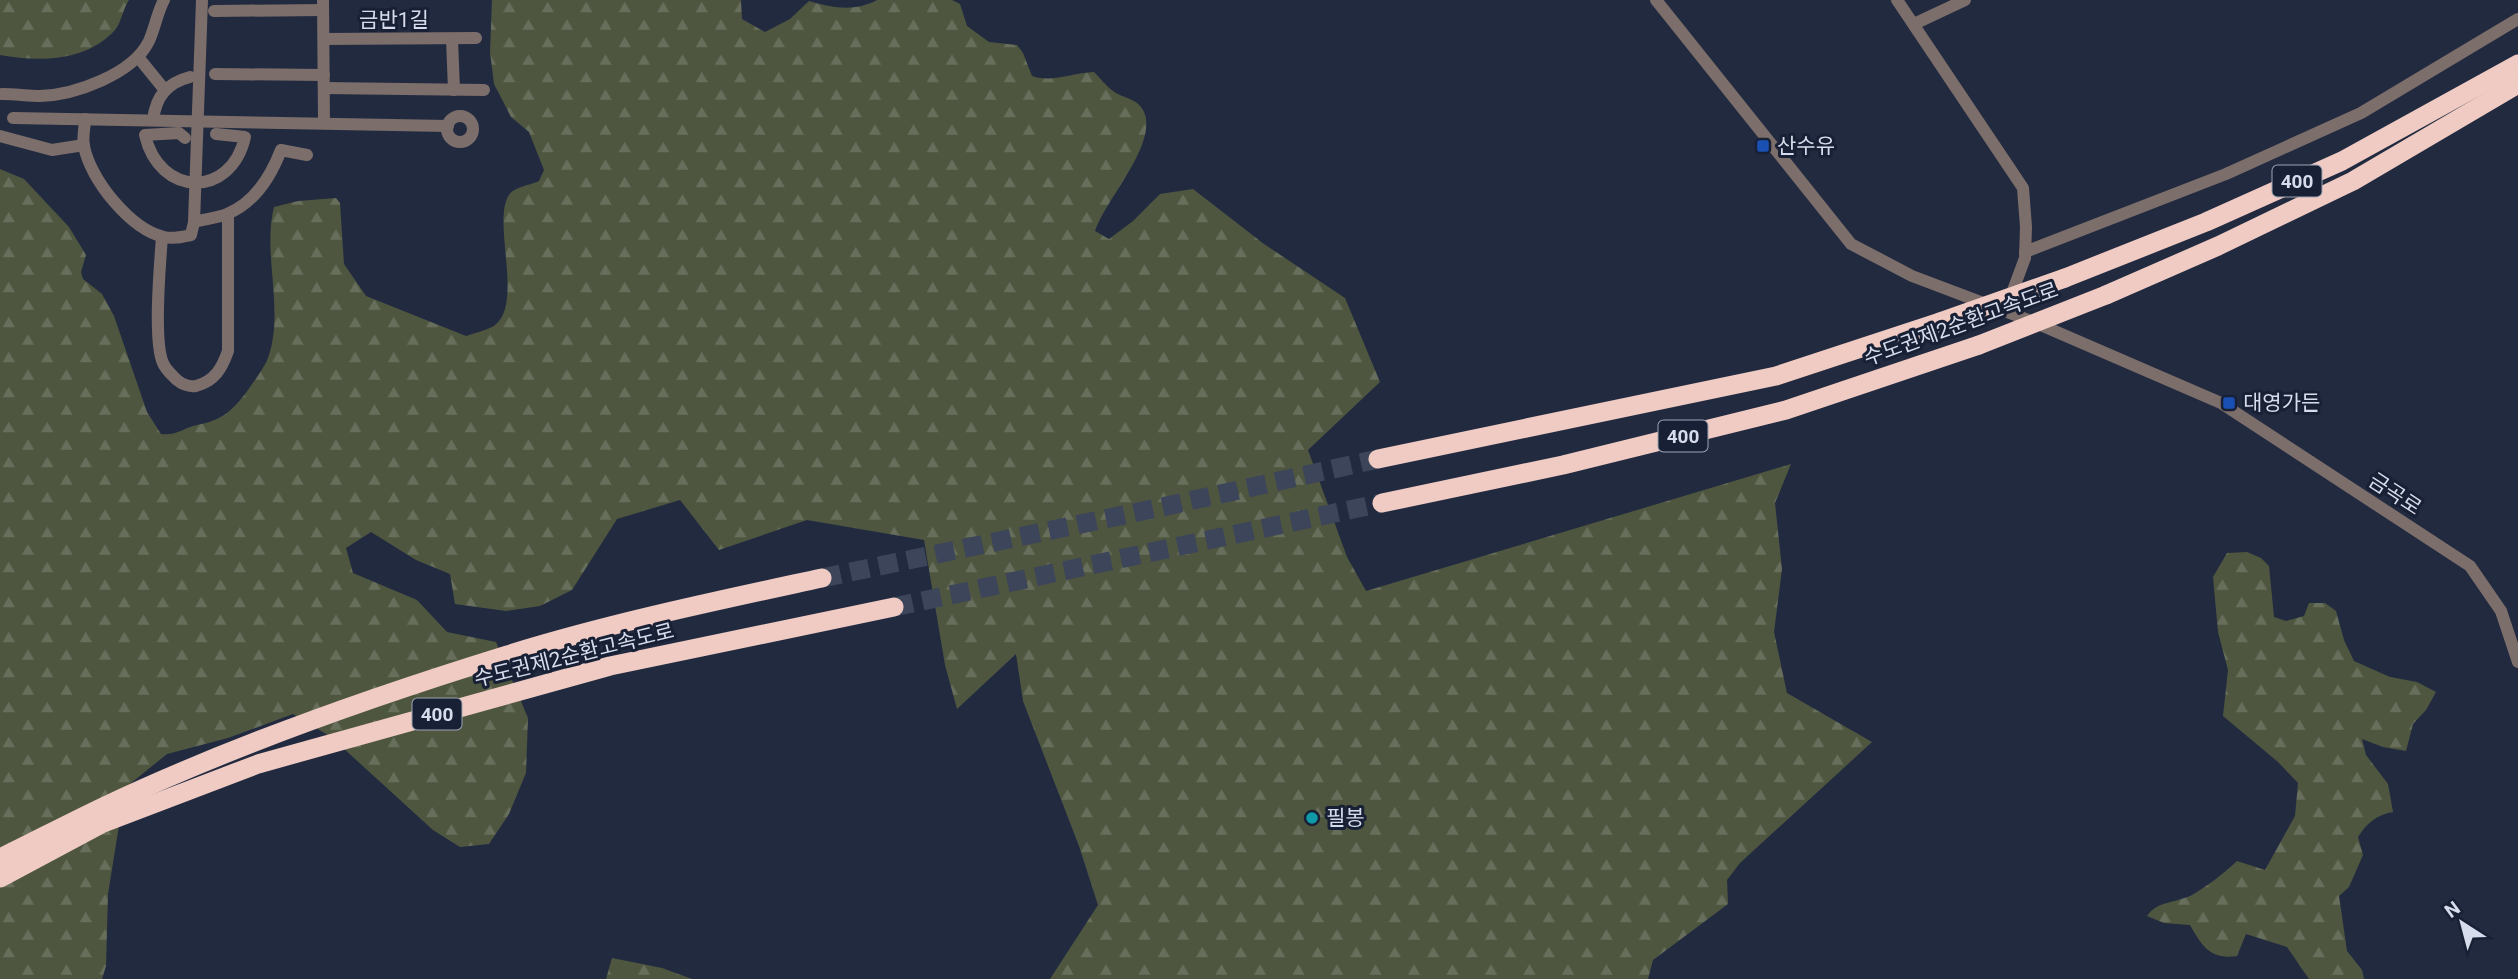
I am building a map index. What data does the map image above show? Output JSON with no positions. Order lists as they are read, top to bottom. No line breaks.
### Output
{"streets":{"highway":["400","수도권제2순환고속도로"],"street":["금반1길","금곡로"]},"places":{"transit":["산수유","대영가든"],"other":["필봉"]},"north":"top left"}
